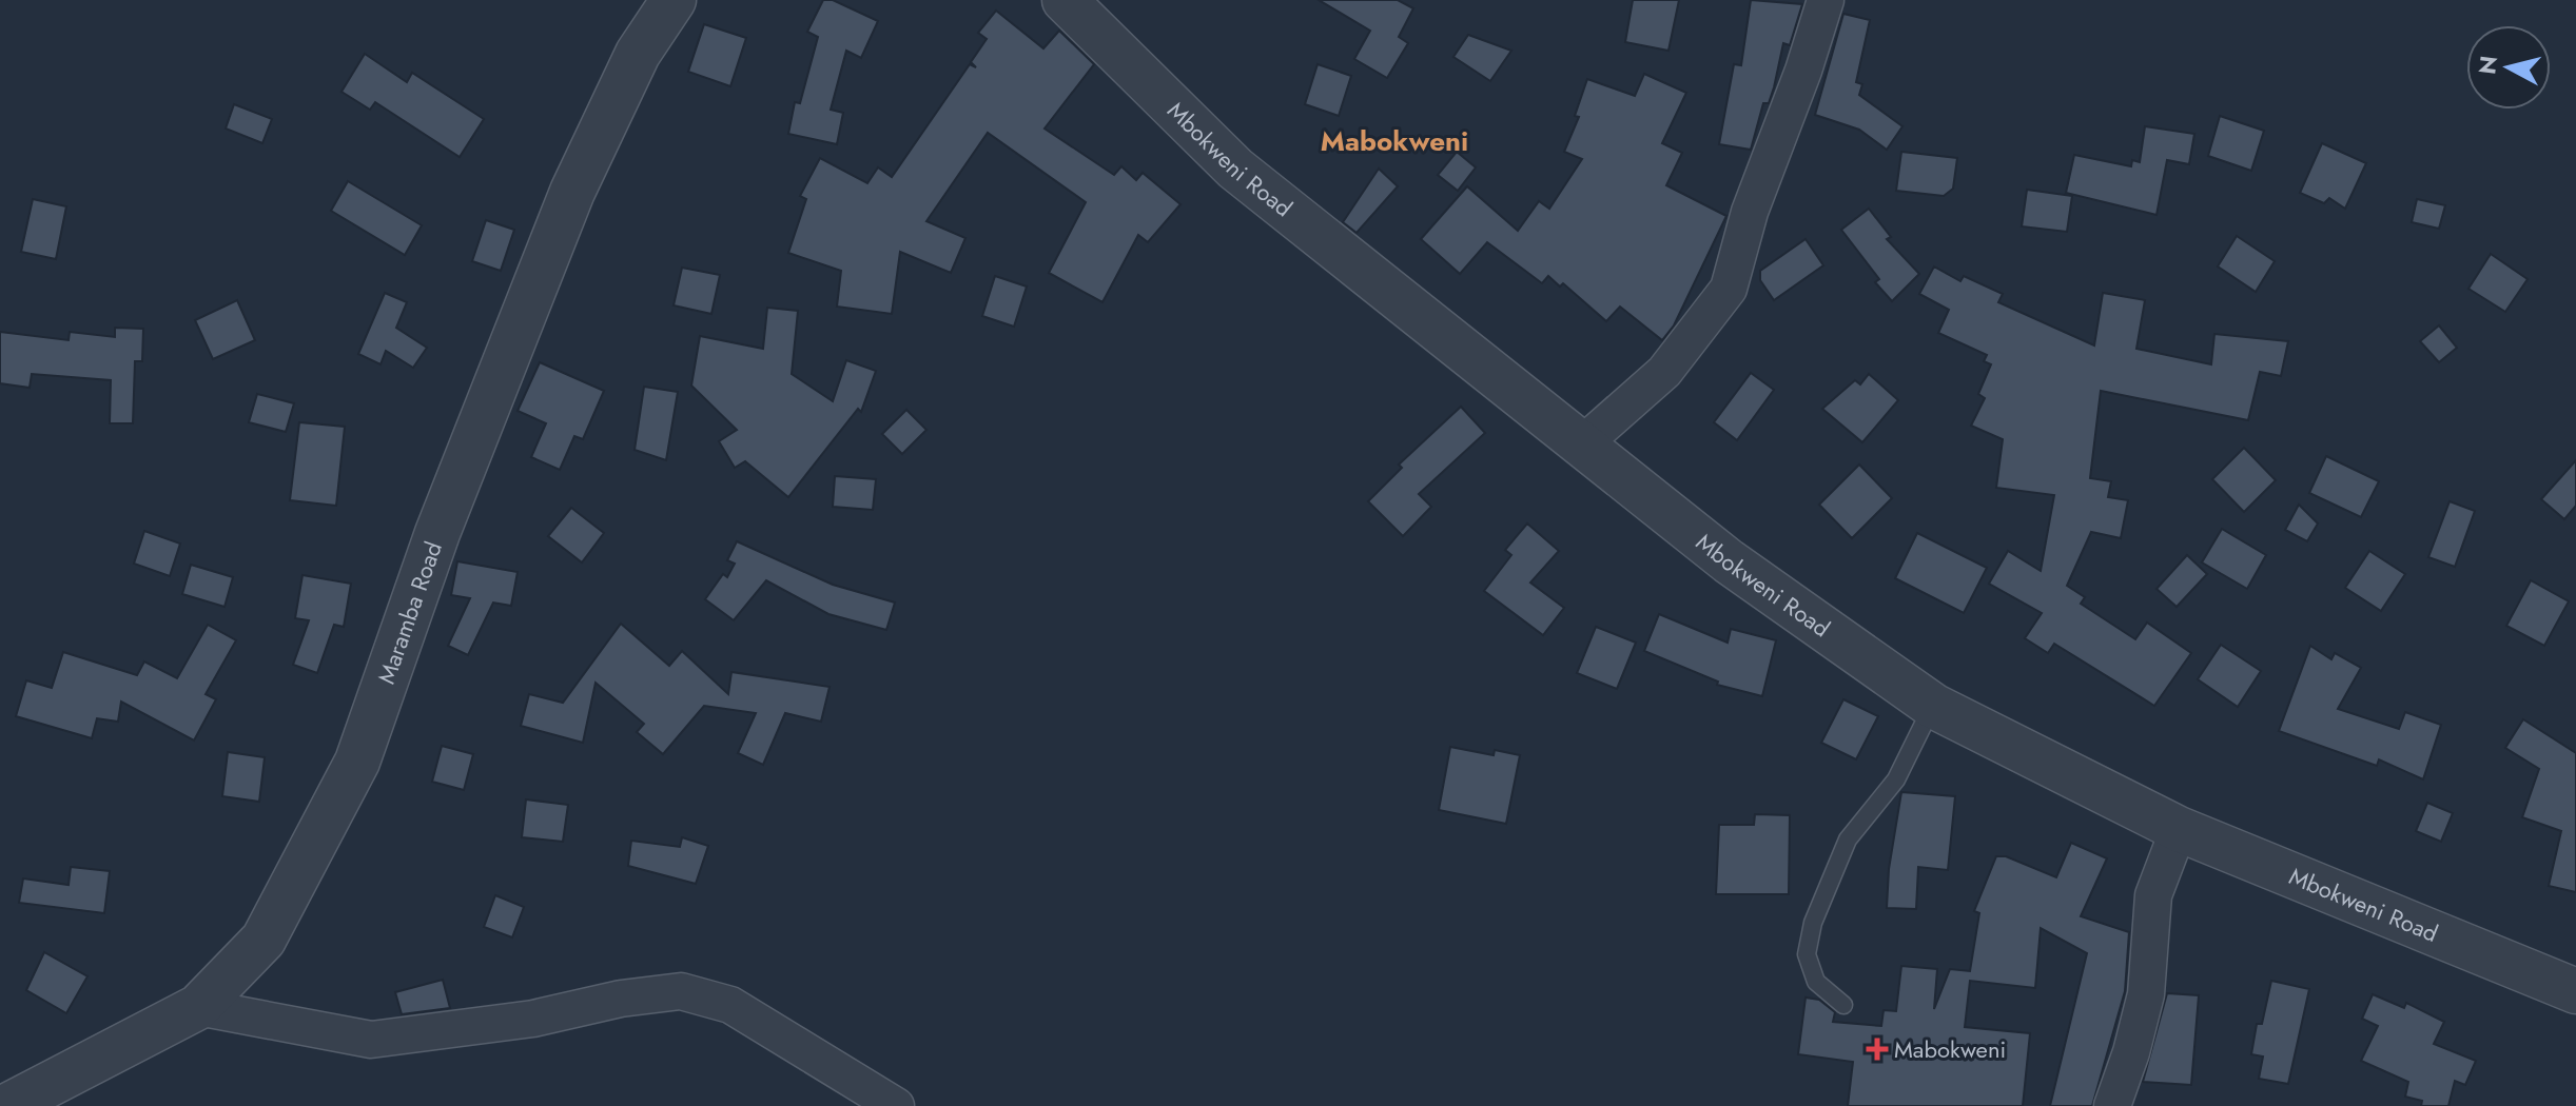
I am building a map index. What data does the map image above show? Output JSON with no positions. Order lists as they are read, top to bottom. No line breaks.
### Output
{"streets":{"street":["Mbokweni Road","Maramba Road"]},"districts":["Mabokweni"],"places":{"health":["Mabokweni"]},"north":"left"}
